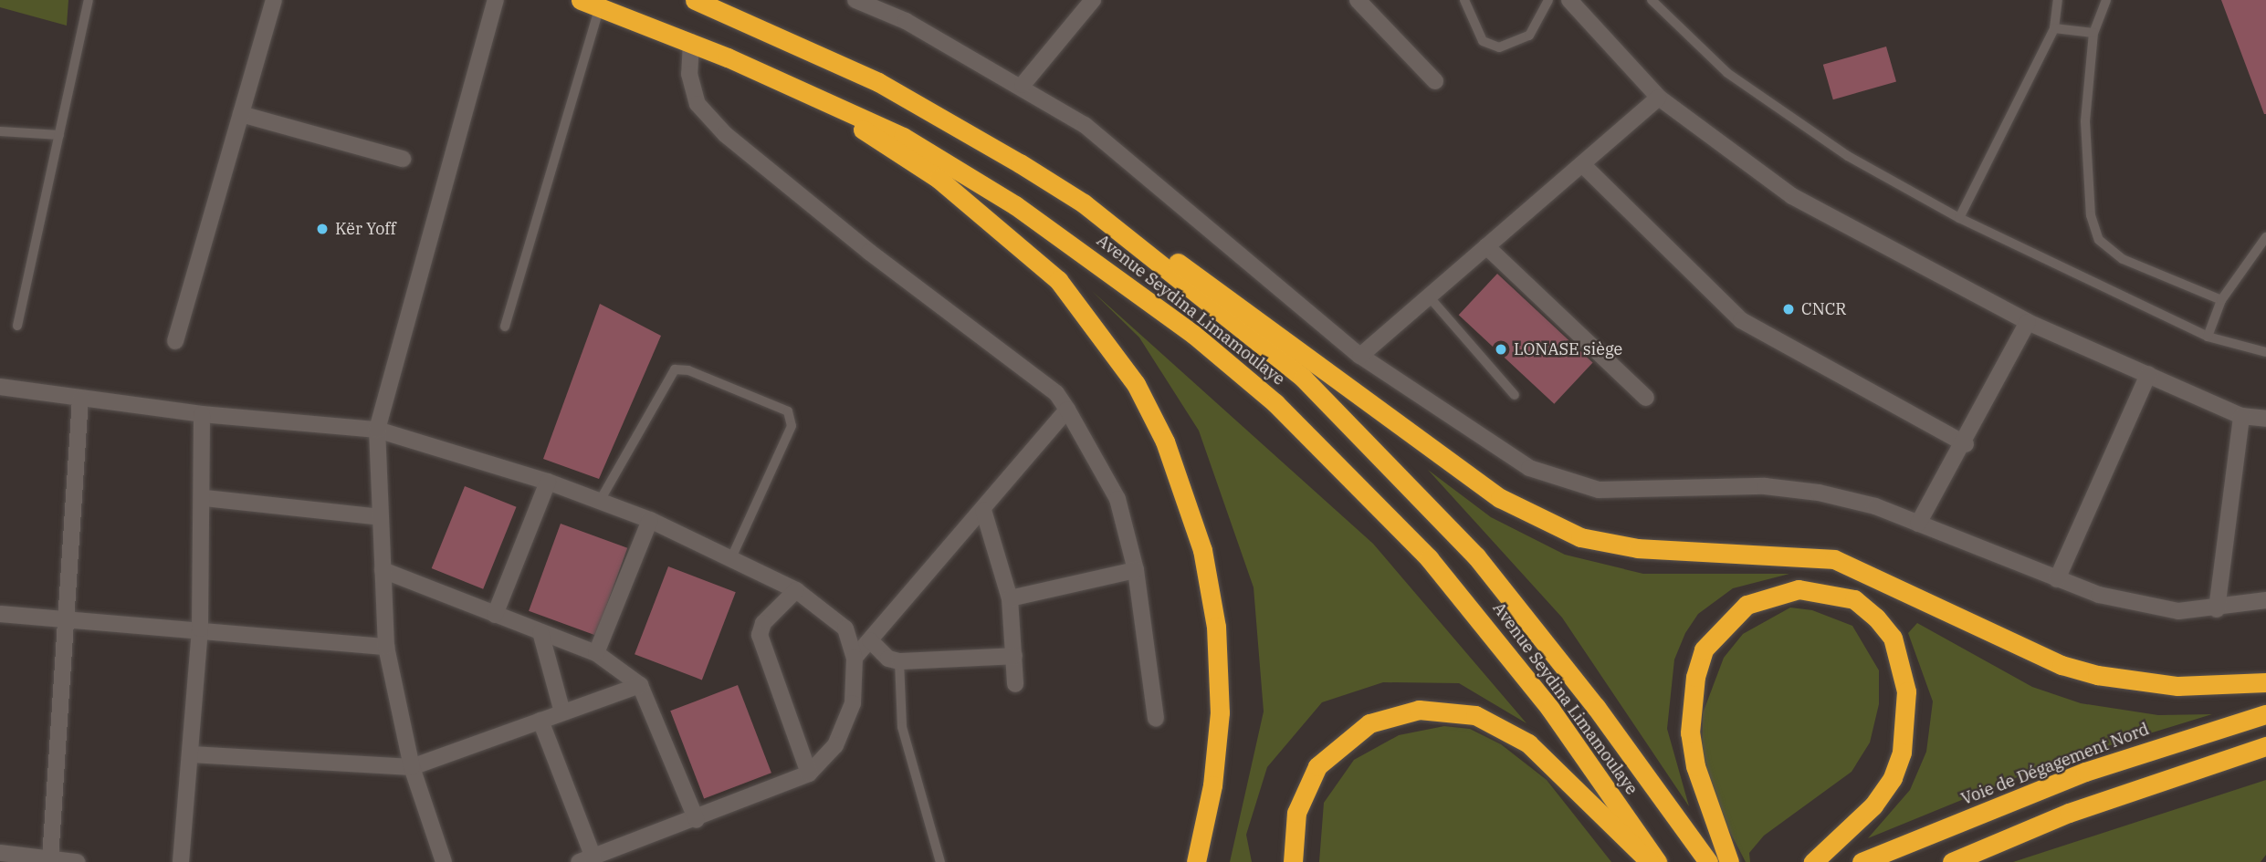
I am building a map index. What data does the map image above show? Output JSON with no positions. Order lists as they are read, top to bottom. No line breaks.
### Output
{"streets":{"highway":["Avenue Seydina Limamoulaye","Voie de Dégagement Nord"]},"places":["Kër Yoff","CNCR","LONASE siège"]}
